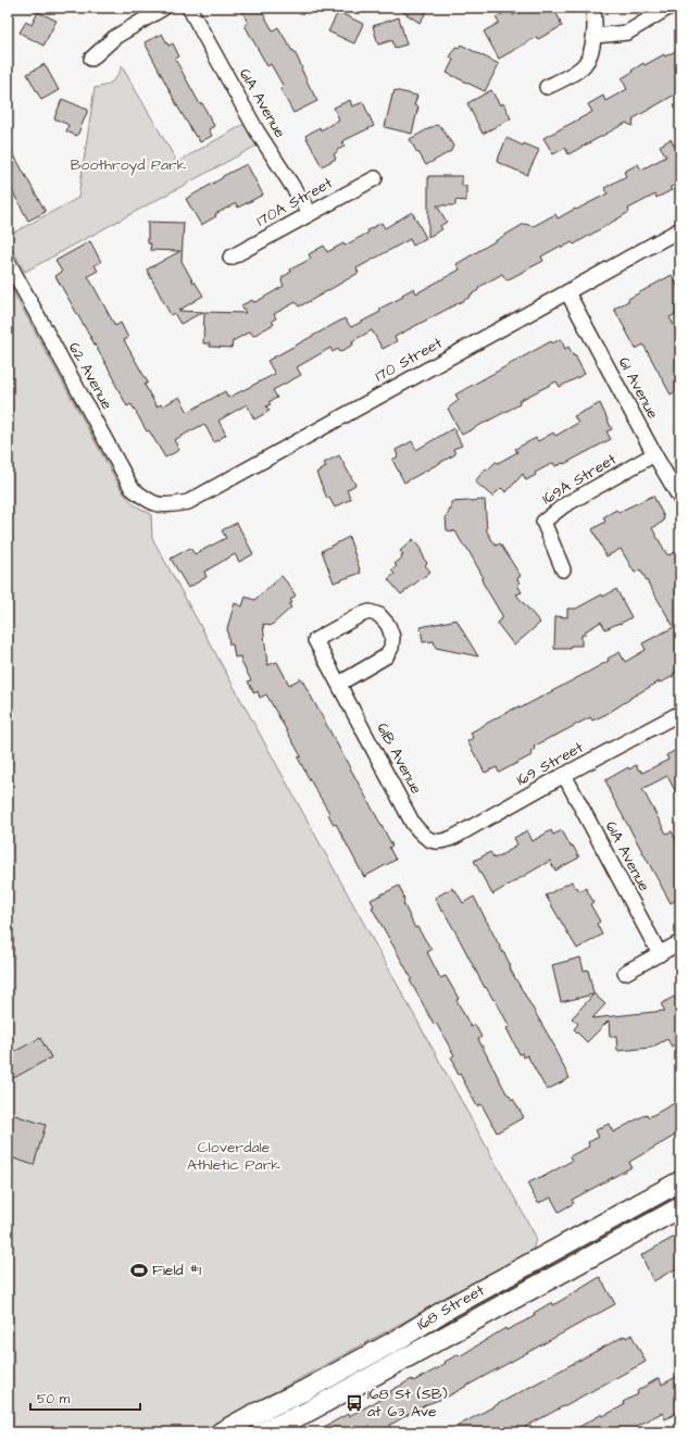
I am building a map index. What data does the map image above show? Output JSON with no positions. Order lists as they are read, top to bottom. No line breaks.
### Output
{"streets":{"main road":["168 Street"],"street":["61A Avenue","170A Street","170 Street","62 Avenue","61 Avenue","169A Street","61B Avenue","169 Street"]},"crossings":[["61A Avenue","170A Street"],["61A Avenue","169 Street"],["170 Street","62 Avenue"],["170 Street","61 Avenue"],["61 Avenue","169A Street"],["61B Avenue","169 Street"]],"parks":["Boothroyd Park","Cloverdale Athletic Park"],"places":{"sports":["Field #1"],"bus stop":["168 St (SB) at 63 Ave"]},"scale_bar":"50 m"}
